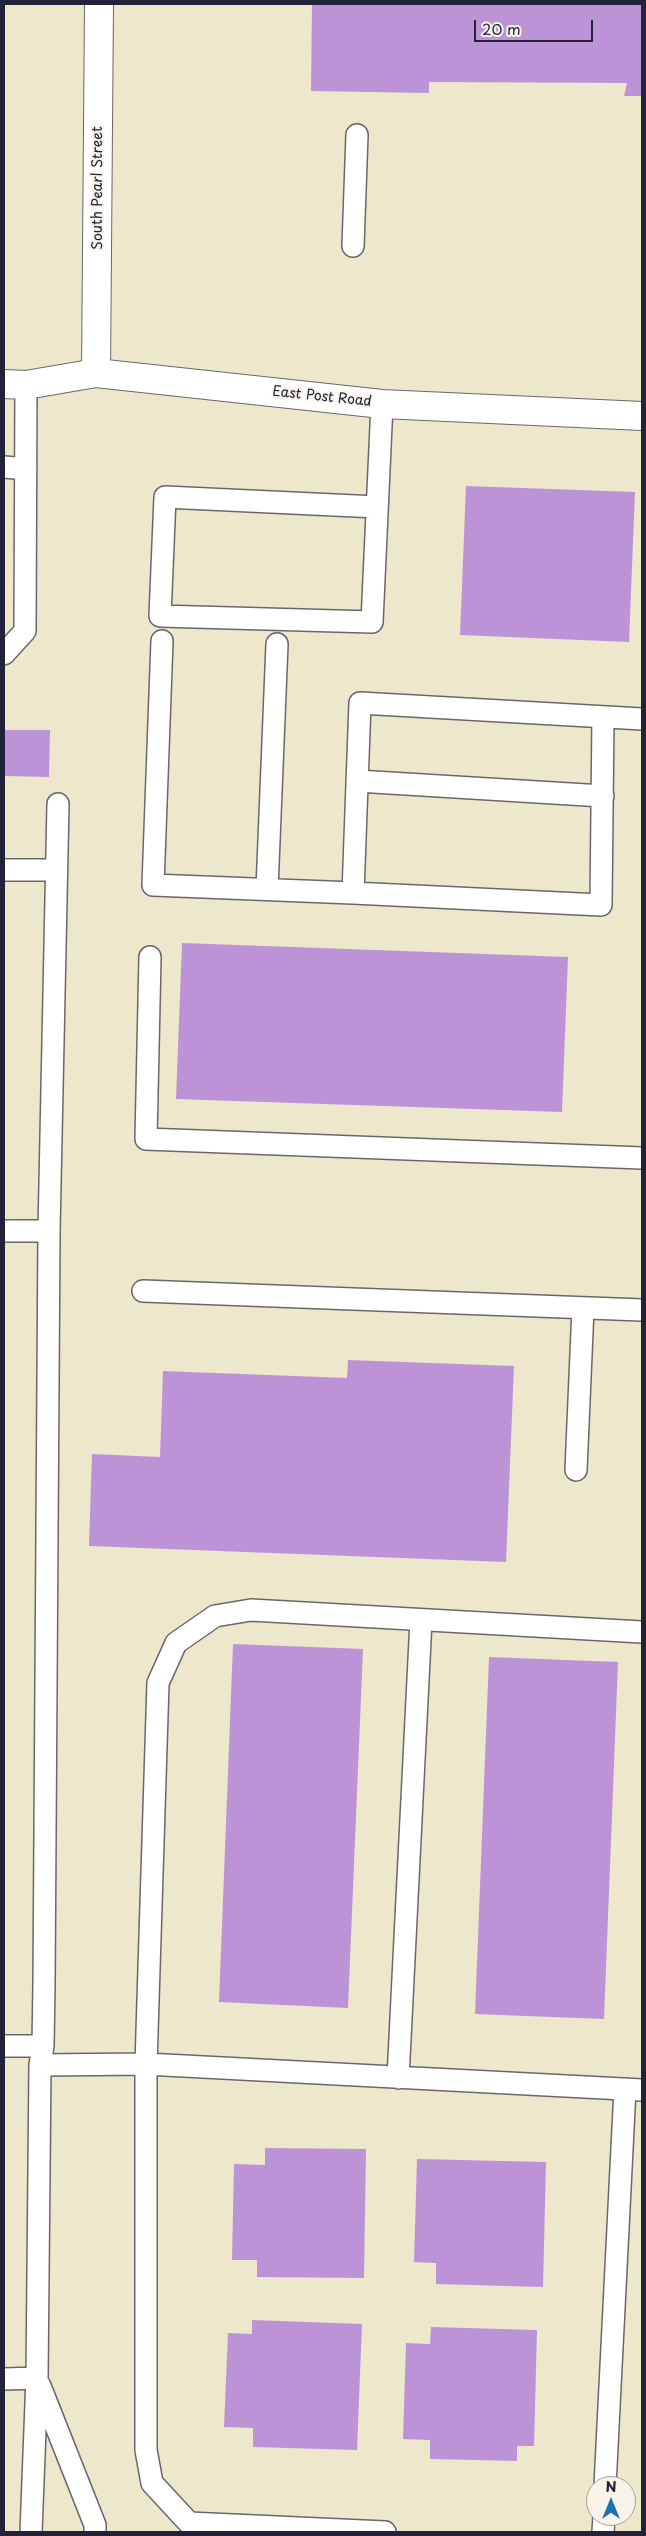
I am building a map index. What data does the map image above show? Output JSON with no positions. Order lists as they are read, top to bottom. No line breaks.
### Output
{"streets":{"street":["South Pearl Street","East Post Road"]},"crossings":[["South Pearl Street","East Post Road"]],"scale_bar":"20 m","north":"top"}
